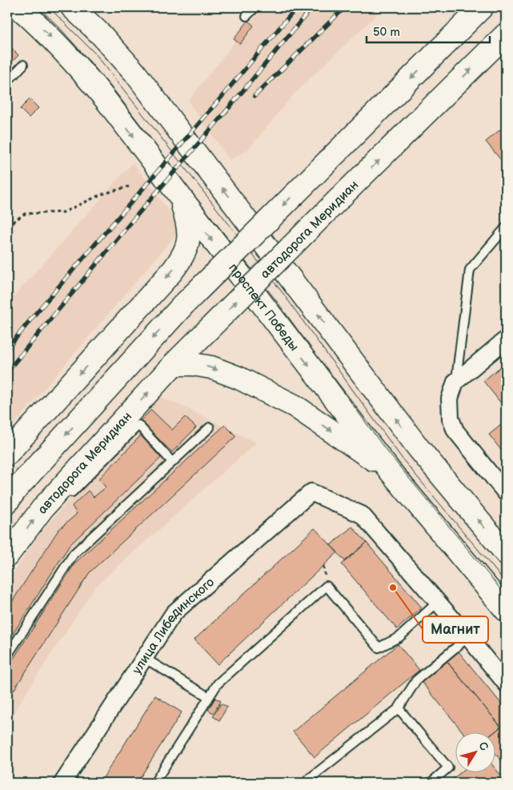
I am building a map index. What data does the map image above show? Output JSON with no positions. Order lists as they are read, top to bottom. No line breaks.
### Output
{"streets":{"main road":["автодорога Меридиан","проспект Победы"],"street":["улица Либединского"]},"places":["Магнит"],"scale_bar":"50 m","north":"top right"}
